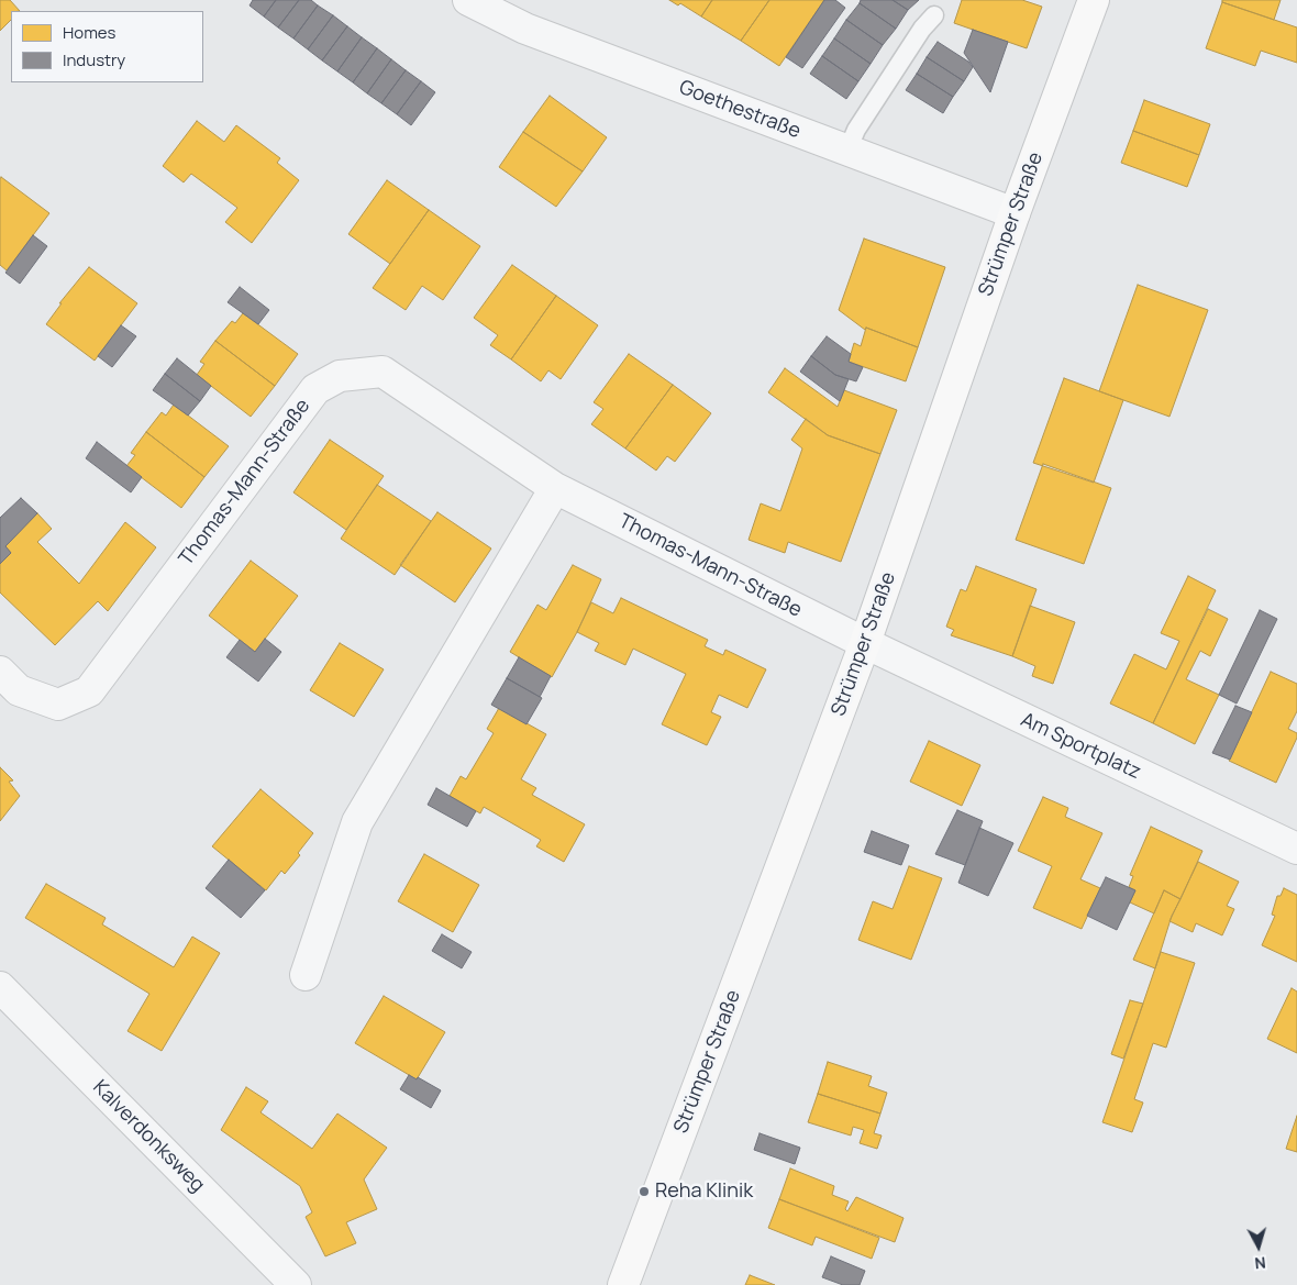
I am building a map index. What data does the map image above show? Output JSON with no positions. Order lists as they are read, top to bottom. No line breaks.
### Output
{"streets":{"main road":["Strümper Straße"],"street":["Goethestraße","Thomas-Mann-Straße","Am Sportplatz","Kalverdonksweg"]},"crossings":[["Goethestraße","Strümper Straße"],["Strümper Straße","Thomas-Mann-Straße"],["Strümper Straße","Am Sportplatz"],["Thomas-Mann-Straße","Am Sportplatz"]],"places":["Reha Klinik"],"legend":["Homes","Industry"],"north":"bottom"}
